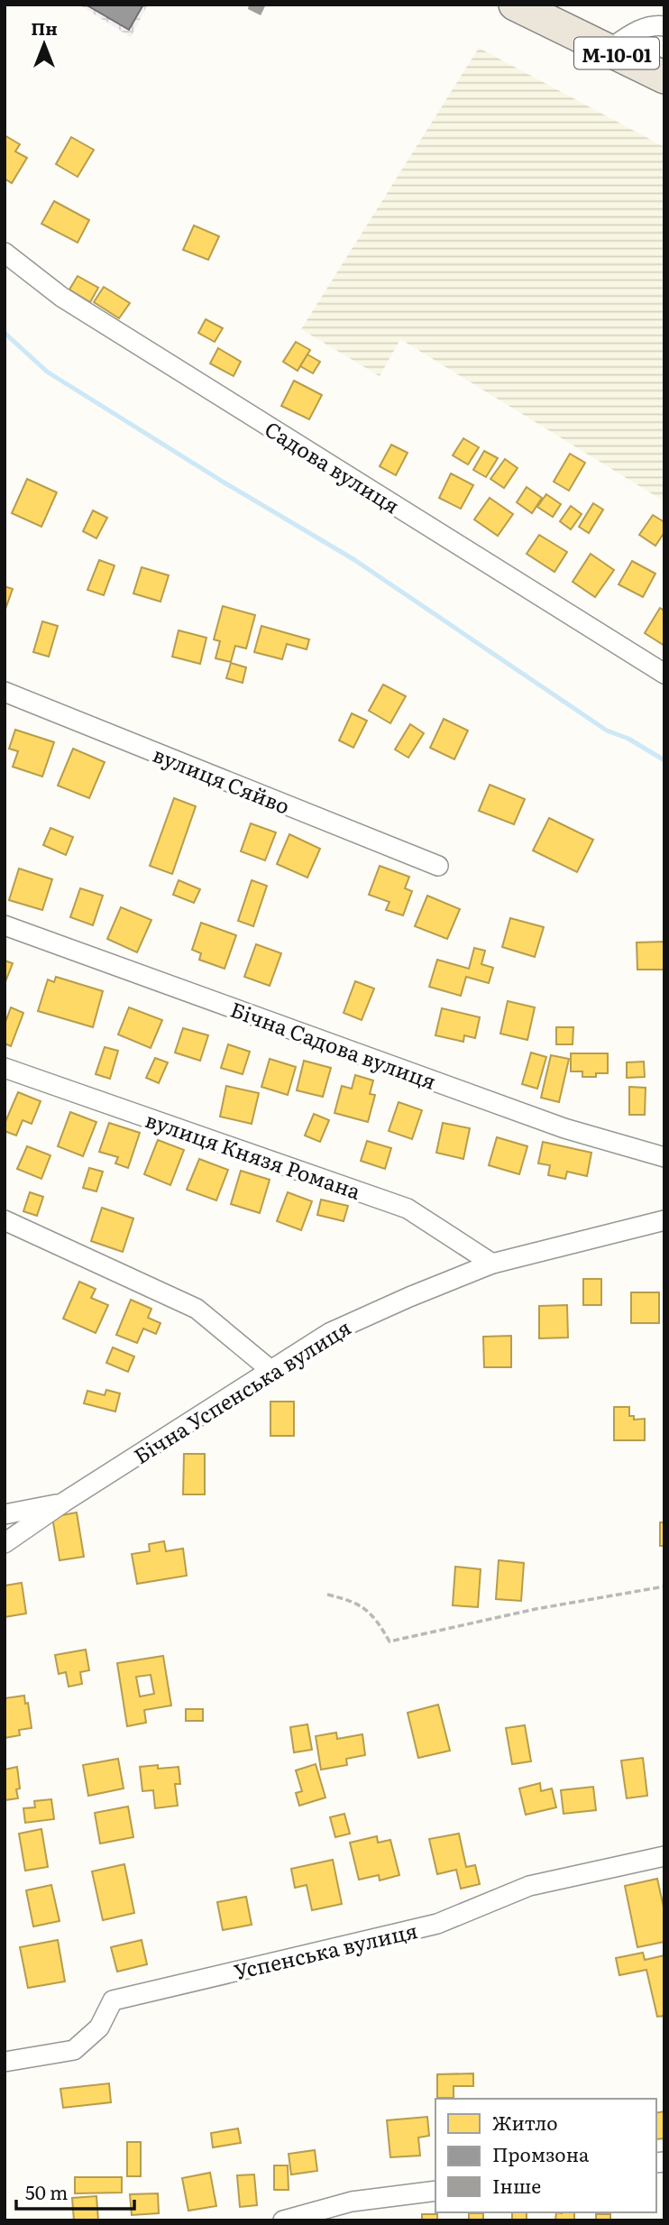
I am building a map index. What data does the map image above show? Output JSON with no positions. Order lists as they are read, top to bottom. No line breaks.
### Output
{"streets":{"highway":["М-10-01"],"street":["Садова вулиця","вулиця Сяйво","Бічна Садова вулиця","вулиця Князя Романа","Бічна Успенська вулиця","Успенська вулиця"]},"crossings":[["вулиця Князя Романа","Бічна Успенська вулиця"]],"legend":["Житло","Промзона","Інше"],"scale_bar":"50 m","north":"top"}
